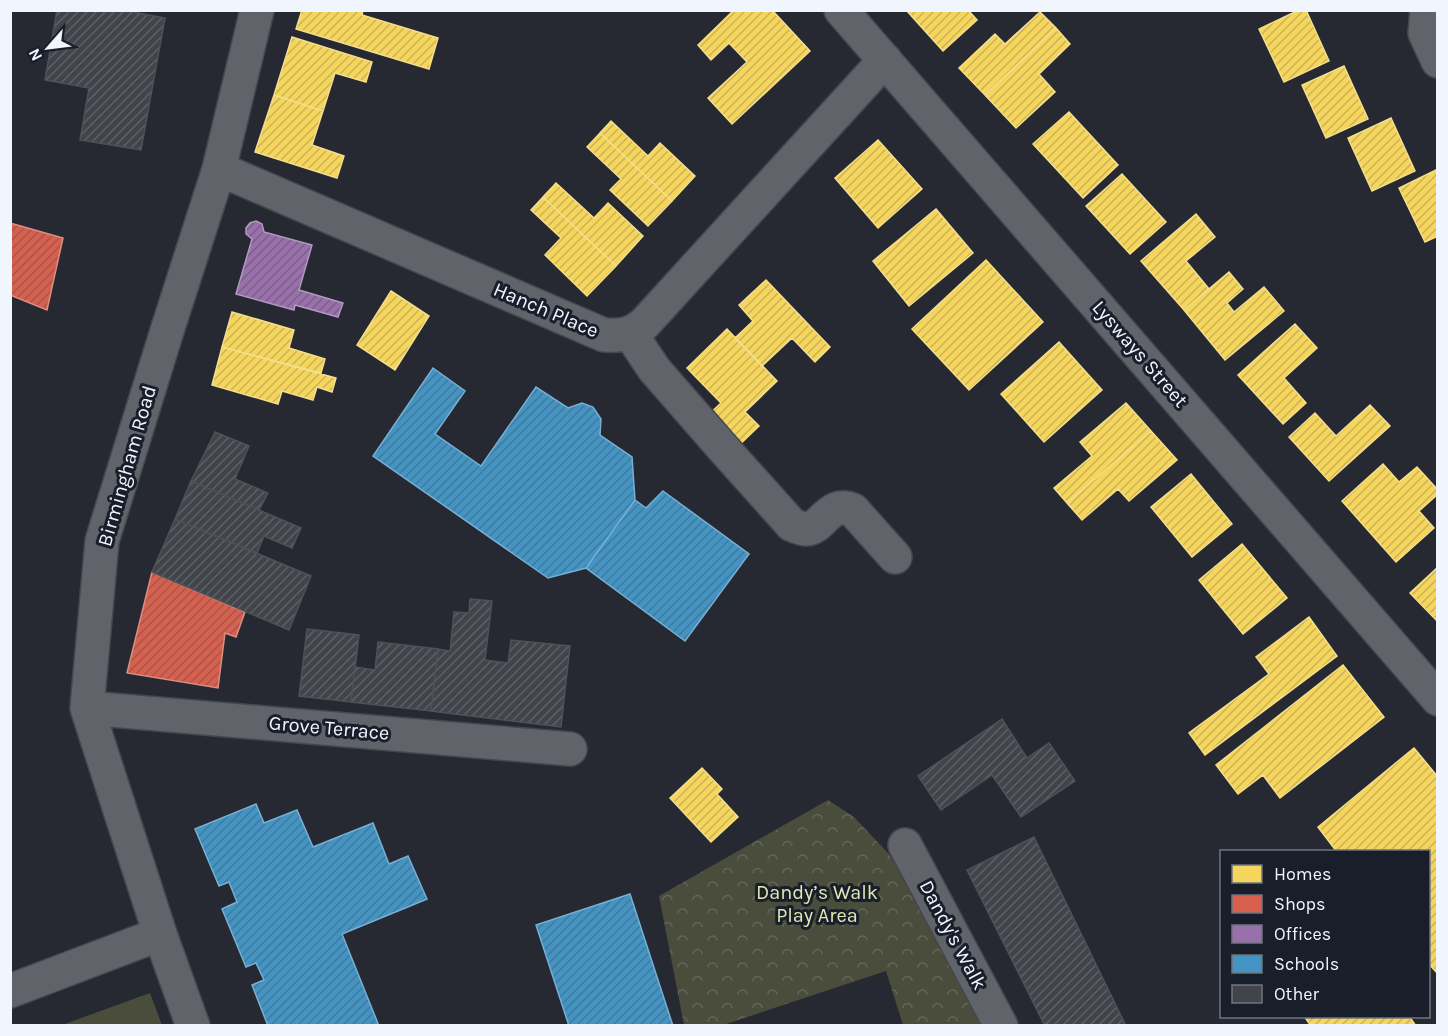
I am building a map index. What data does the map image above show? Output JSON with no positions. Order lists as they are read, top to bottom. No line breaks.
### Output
{"streets":{"street":["Hanch Place","Lysways Street","Birmingham Road","Grove Terrace","Dandy's Walk"]},"crossings":[["Hanch Place","Birmingham Road"],["Birmingham Road","Grove Terrace"]],"parks":["Dandy’s Walk Play Area"],"legend":["Homes","Shops","Offices","Schools","Other"],"north":"bottom left"}
